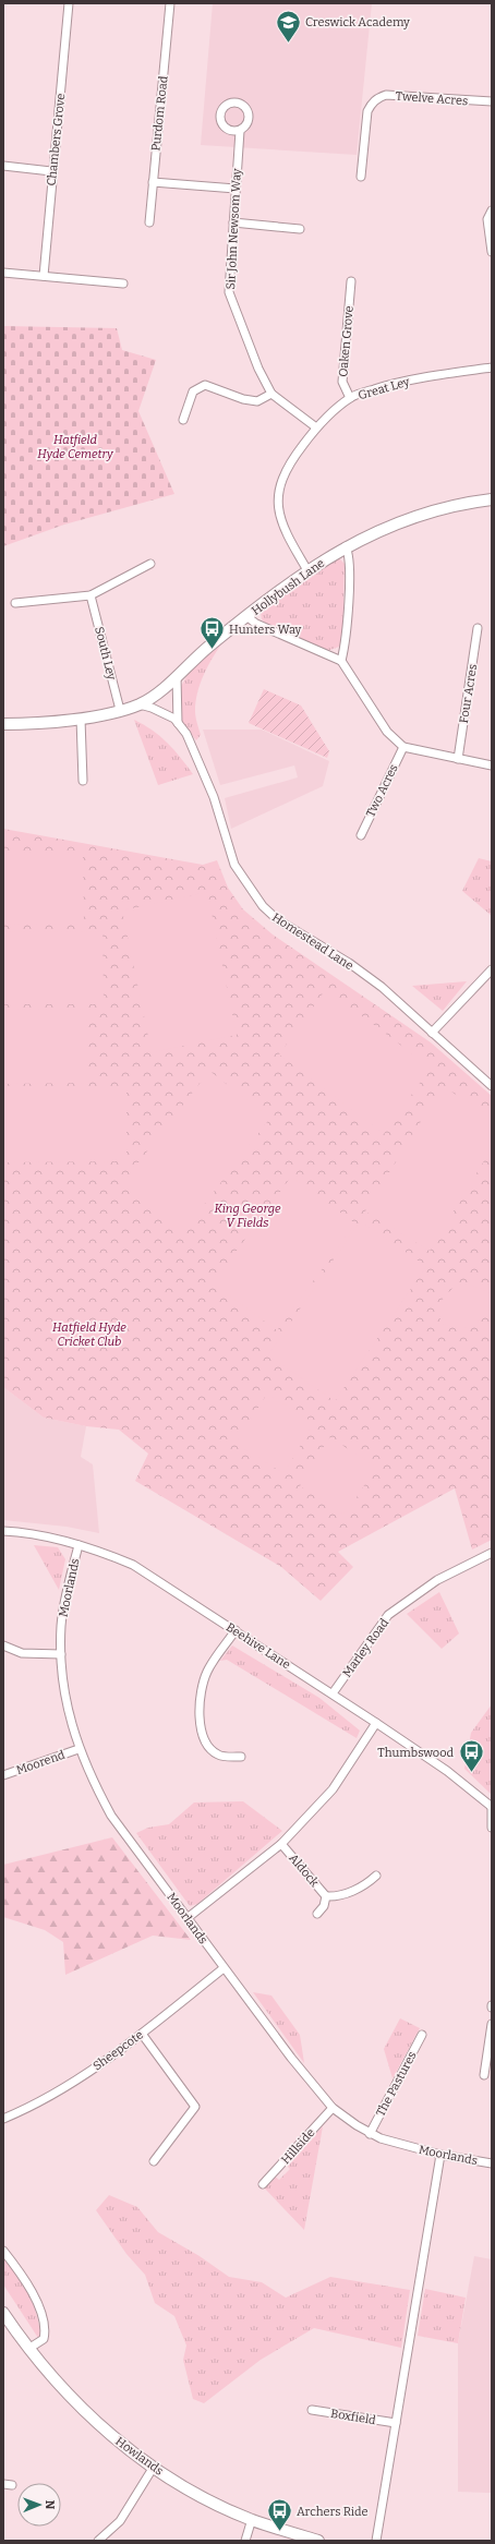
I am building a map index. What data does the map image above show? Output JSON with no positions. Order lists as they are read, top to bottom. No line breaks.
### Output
{"streets":{"street":["Twelve Acres","Purdom Road","Chambers Grove","Sir John Newsom Way","Oaken Grove","Great Ley","Hollybush Lane","South Ley","Four Acres","Two Acres","Homestead Lane","Moorlands","Beehive Lane","Marley Road","Moorend","Aldock","Sheepcote","The Pastures","Hillside","Boxfield","Howlands"]},"crossings":[["Sir John Newsom Way","Great Ley"],["Oaken Grove","Great Ley"],["Great Ley","Hollybush Lane"],["Hollybush Lane","South Ley"],["Hollybush Lane","Homestead Lane"],["Moorlands","Beehive Lane"],["Moorlands","Moorend"],["Moorlands","Sheepcote"],["Moorlands","The Pastures"],["Moorlands","Hillside"],["Beehive Lane","Marley Road"]],"parks":["Hatfield Hyde Cemetry","King George V Fields","Hatfield Hyde Cricket Club"],"places":{"school or university":["Creswick Academy"],"bus stop":["Hunters Way","Thumbswood","Archers Ride"]},"north":"right"}
